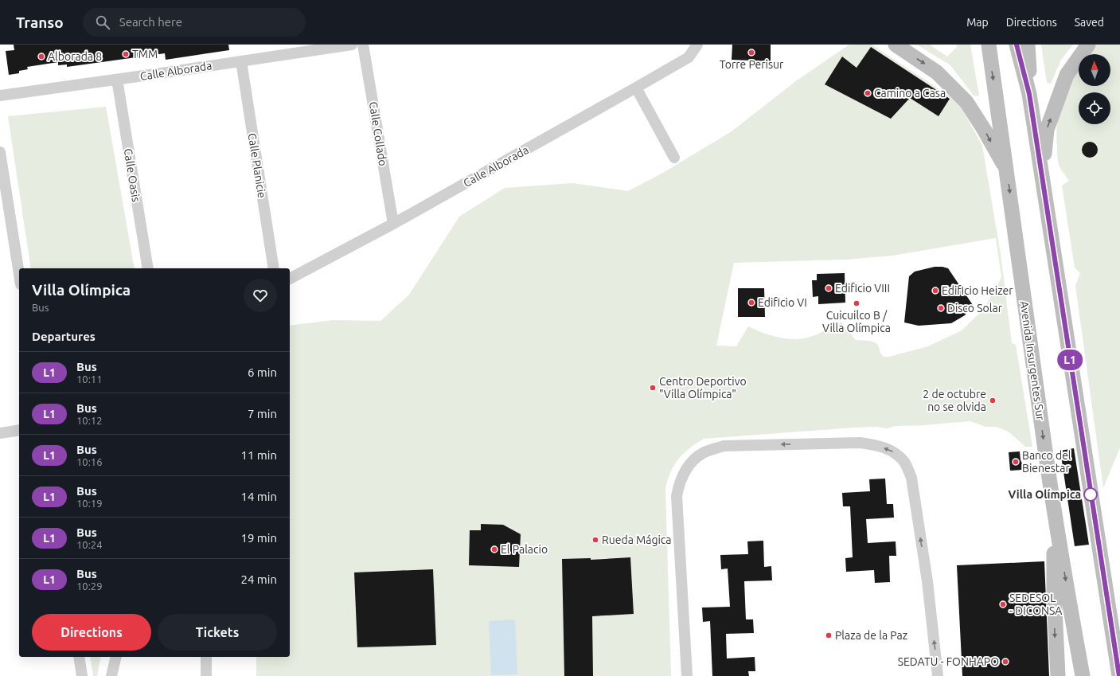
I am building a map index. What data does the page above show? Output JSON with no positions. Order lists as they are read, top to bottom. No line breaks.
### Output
{"streets":{"main road":["Avenida Insurgentes Sur"],"street":["Calle Alborada","Calle Collado","Calle Planicie","Calle Oasis"]},"crossings":[["Calle Alborada","Calle Collado"],["Calle Alborada","Calle Planicie"],["Calle Alborada","Calle Oasis"]],"places":["Torre Perisur","TMM","Alborada 8","Camino a Casa","Edificio VIII","Edificio Heizer","Edificio VI","Cuicuilco B / Villa Olímpica","Disco Solar","Centro Deportivo \"Villa Olímpica\"","2 de octubre no se olvida","Banco del Bienestar","Villa Olímpica","Rueda Mágica","El Palacio","SEDESOL - DICONSA","Plaza de la Paz","SEDATU - FONHAPO"],"lines":["bus line L1"],"north":"top","page":{"header":"Transo","search":"Search here","nav":["Map","Directions","Saved"],"on_map":"L1","heading":[["Villa Olímpica","Bus"],"Departures"],"list":[{"mark":"L1","name":"Bus","note":"10:11","value":"6 min"},{"mark":"L1","name":"Bus","note":"10:12","value":"7 min"},{"mark":"L1","name":"Bus","note":"10:16","value":"11 min"},{"mark":"L1","name":"Bus","note":"10:19","value":"14 min"},{"mark":"L1","name":"Bus","note":"10:24","value":"19 min"},{"mark":"L1","name":"Bus","note":"10:29","value":"24 min"}],"buttons":["Directions","Tickets"]}}
